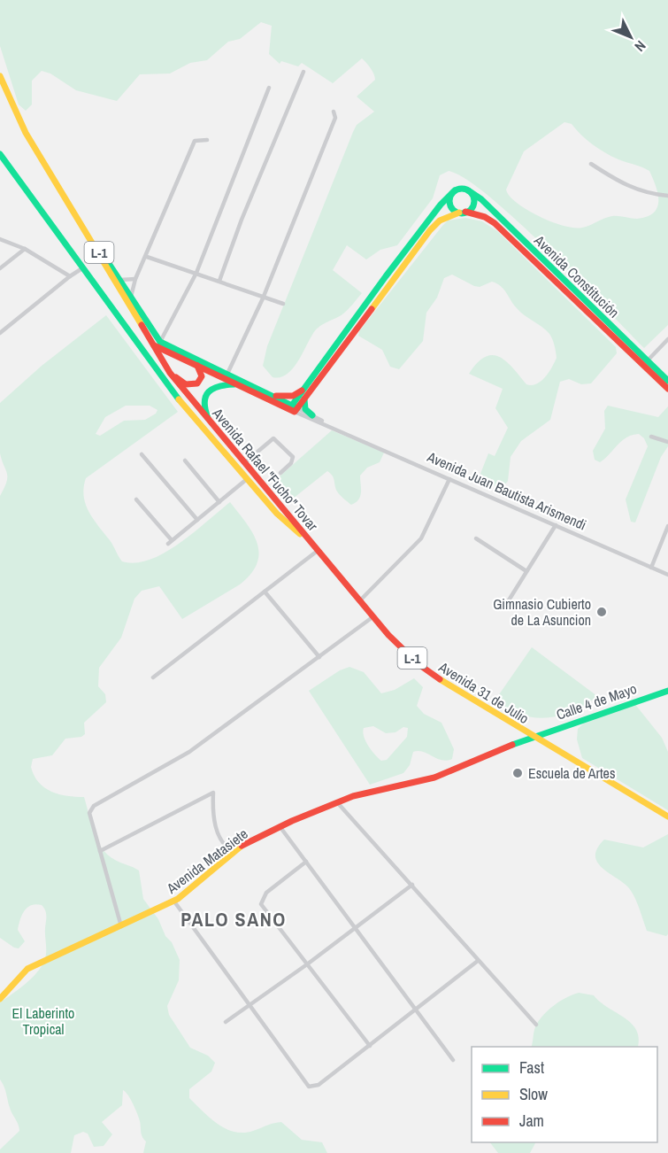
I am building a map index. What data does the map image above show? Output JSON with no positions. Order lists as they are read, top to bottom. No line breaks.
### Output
{"streets":{"street":["L-1","Avenida Constitución","Avenida Rafael \"Fucho\" Tovar","Avenida Juan Bautista Arismendi","Avenida 31 de Julio","Calle 4 de Mayo","Avenida Matasiete"]},"crossings":[["L-1","Avenida Rafael \"Fucho\" Tovar"],["L-1","Avenida Juan Bautista Arismendi"],["Avenida Rafael \"Fucho\" Tovar","Avenida Juan Bautista Arismendi"],["Avenida Rafael \"Fucho\" Tovar","Avenida 31 de Julio"],["Avenida 31 de Julio","Calle 4 de Mayo"],["Avenida 31 de Julio","Avenida Matasiete"],["Calle 4 de Mayo","Avenida Matasiete"]],"districts":["PALO SANO"],"parks":["El Laberinto Tropical"],"places":["Gimnasio Cubierto de La Asuncion","Escuela de Artes"],"legend":["Fast","Slow","Jam"],"north":"bottom right"}
